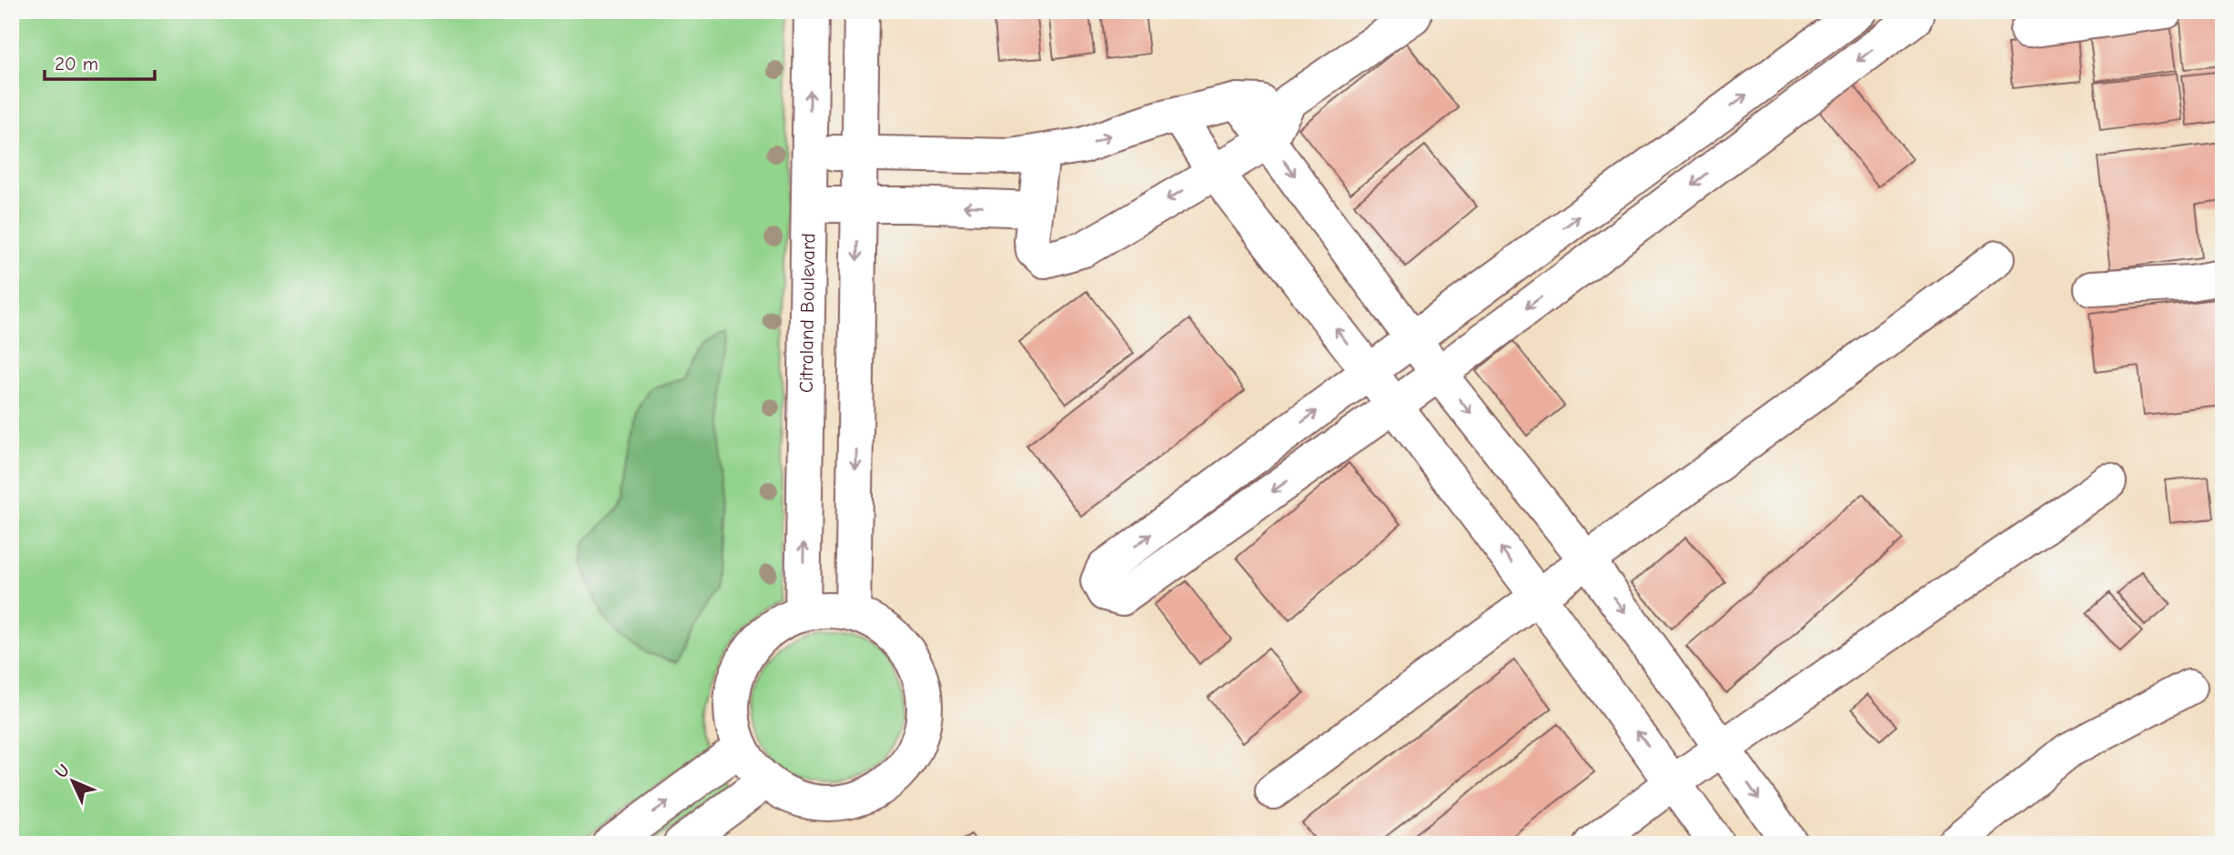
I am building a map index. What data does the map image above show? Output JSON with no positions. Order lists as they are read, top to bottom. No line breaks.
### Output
{"streets":{"street":["Citraland Boulevard"]},"scale_bar":"20 m","north":"top left"}
